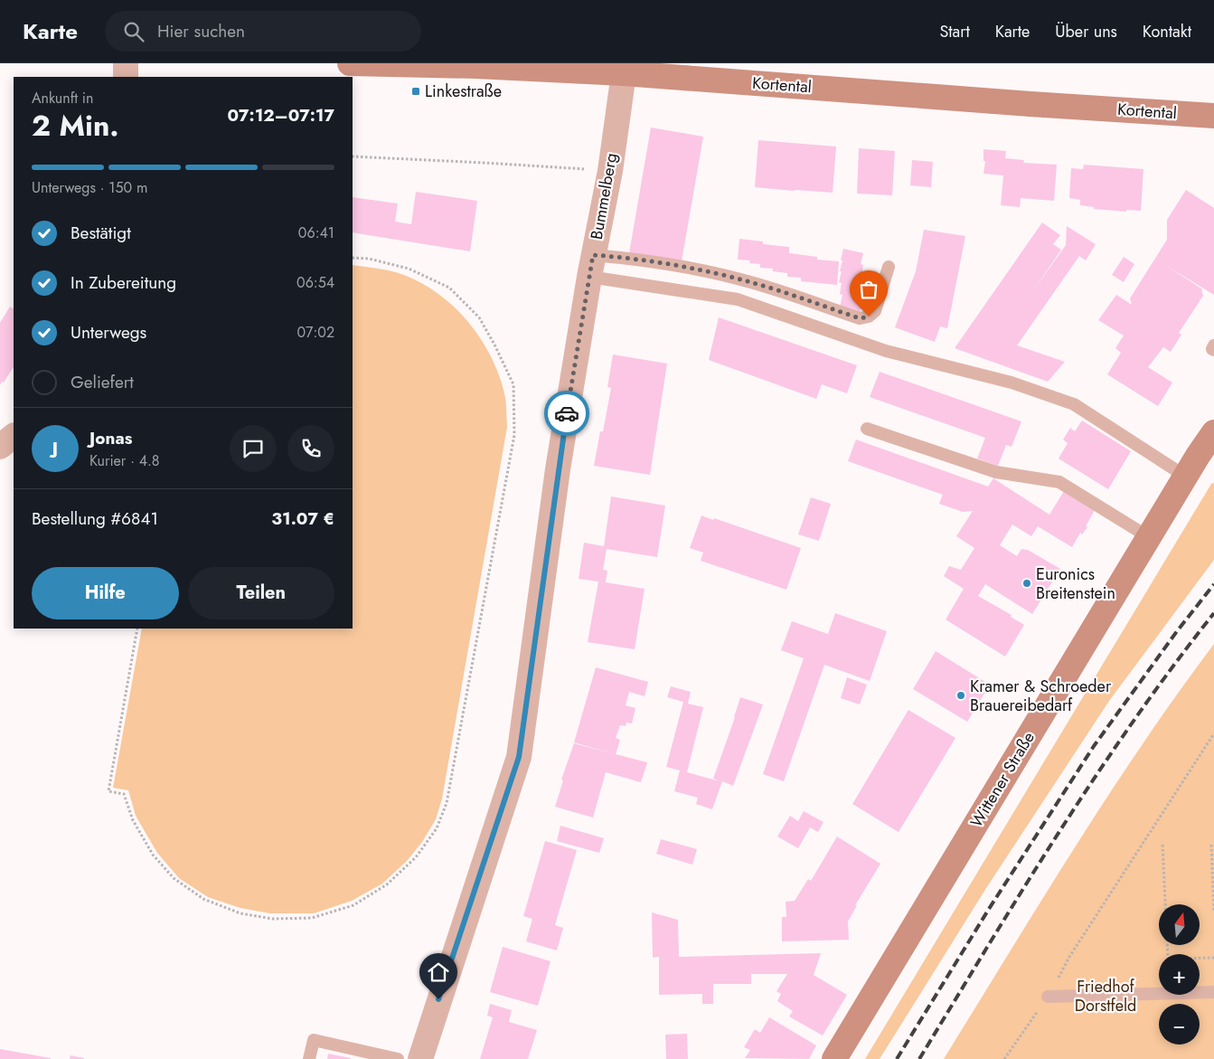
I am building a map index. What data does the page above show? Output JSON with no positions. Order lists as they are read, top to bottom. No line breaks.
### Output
{"streets":{"street":["Kortental","Bummelberg","Wittener Straße"]},"crossings":[["Kortental","Bummelberg"]],"parks":["Friedhof Dorstfeld"],"places":{"transit":["Linkestraße"],"other":["Euronics Breitenstein","Kramer & Schroeder Brauereibedarf"]},"north":"top","page":{"header":"Karte","search":"Hier suchen","nav":["Start","Karte","Über uns","Kontakt"],"heading":["2 Min.","Ankunft in","07:12–07:17"],"panel":["Jonas","Kurier · 4.8","Bestellung #6841","31.07 €"],"bar":"Unterwegs · 150 m","list":[["Bestätigt","06:41"],["In Zubereitung","06:54"],["Unterwegs","07:02"],"Geliefert"],"round":"J","buttons":["Hilfe","Teilen"],"map_buttons":["+","−"]}}
